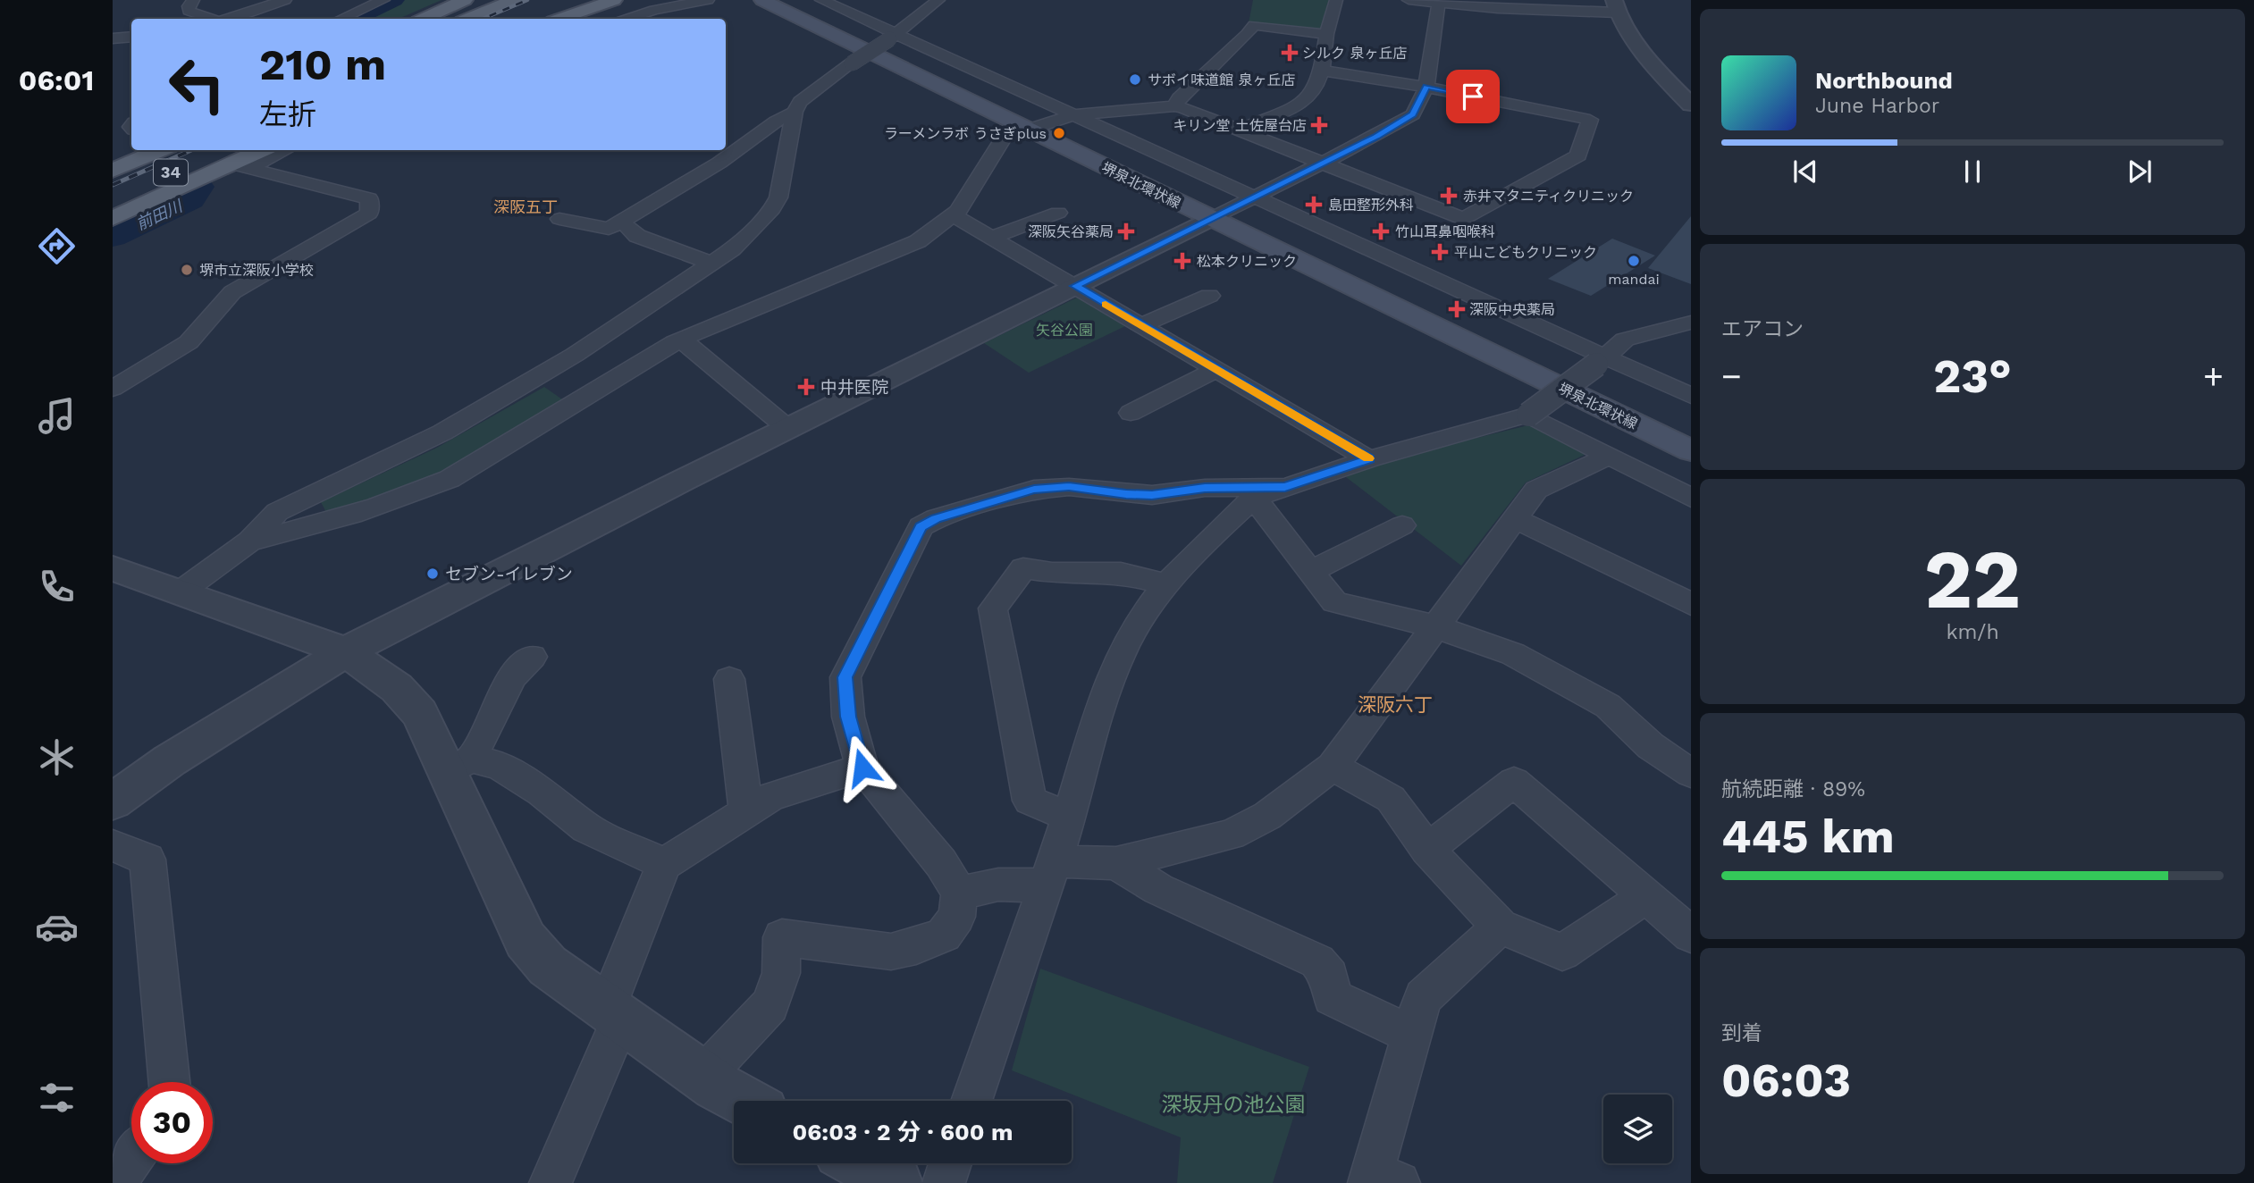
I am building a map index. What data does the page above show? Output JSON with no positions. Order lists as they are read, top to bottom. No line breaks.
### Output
{"streets":{"main road":["34","堺泉北環状線"]},"districts":["深阪五丁","深阪六丁"],"water":["前田川"],"parks":["矢谷公園","深坂丹の池公園"],"places":{"health":["シルク 泉ヶ丘店","キリン堂 土佐屋台店","赤井マタニティクリニック","島田整形外科","深阪矢谷薬局","竹山耳鼻咽喉科","平山こどもクリニック","松本クリニック","深阪中央薬局","中井医院"],"other":["サボイ味道館 泉ヶ丘店","ラーメンラボ うさぎplus","mandai","堺市立深阪小学校","セブン-イレブン"]},"page":{"tabs":"06:01","turn":["210 m","左折"],"song":["Northbound","June Harbor"],"tile":["エアコン",["22","km/h"],["航続距離 · 89%","445 km"],["到着","06:03"]],"heat":["−","23°","+"],"limit":"30","trip":"06:03 · 2 分 · 600 m"}}
